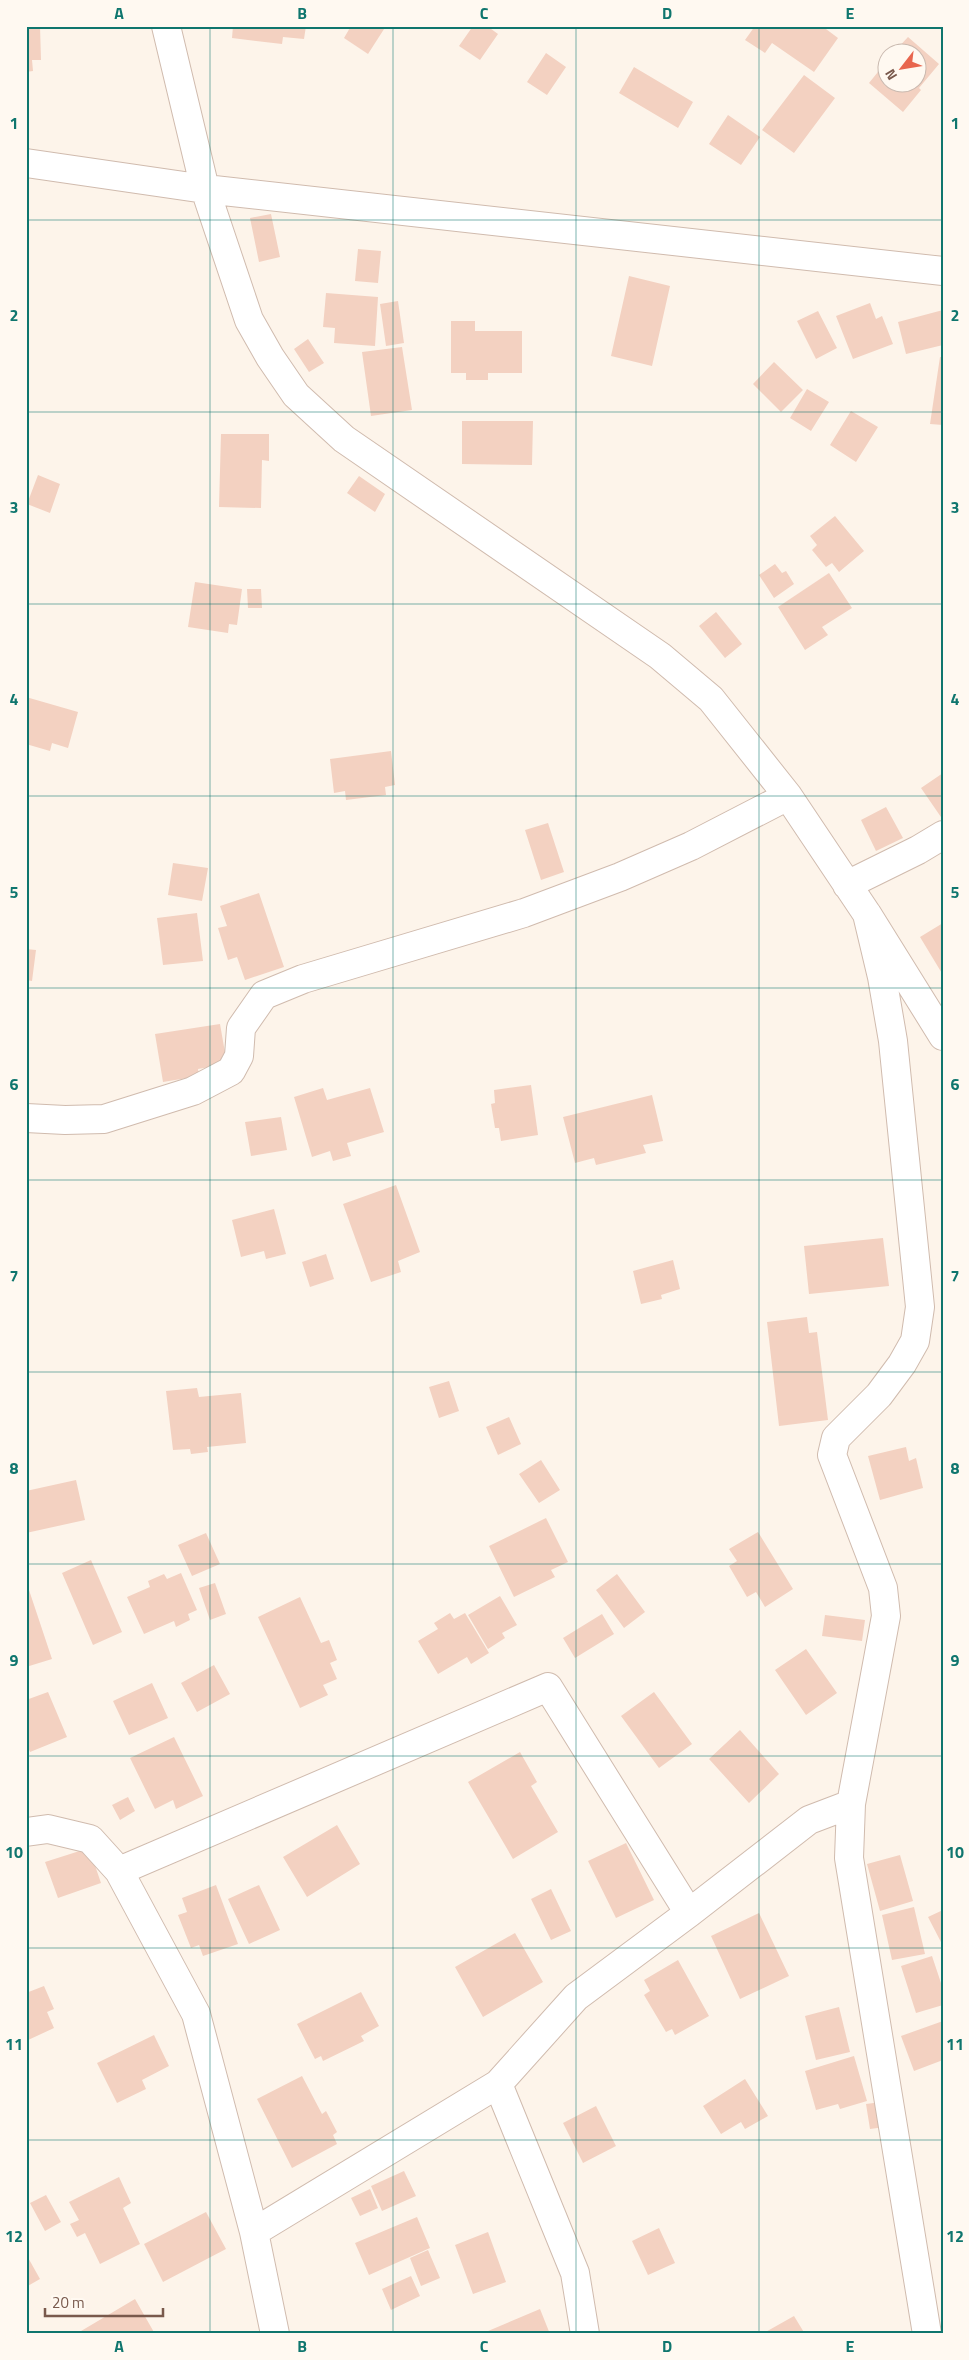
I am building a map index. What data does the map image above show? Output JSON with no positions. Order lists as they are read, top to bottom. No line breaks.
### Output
{"scale_bar":"20 m","north":"bottom left","grid":{"columns":["A","B","C","D","E"],"rows":["1","2","3","4","5","6","7","8","9","10","11","12"]}}
